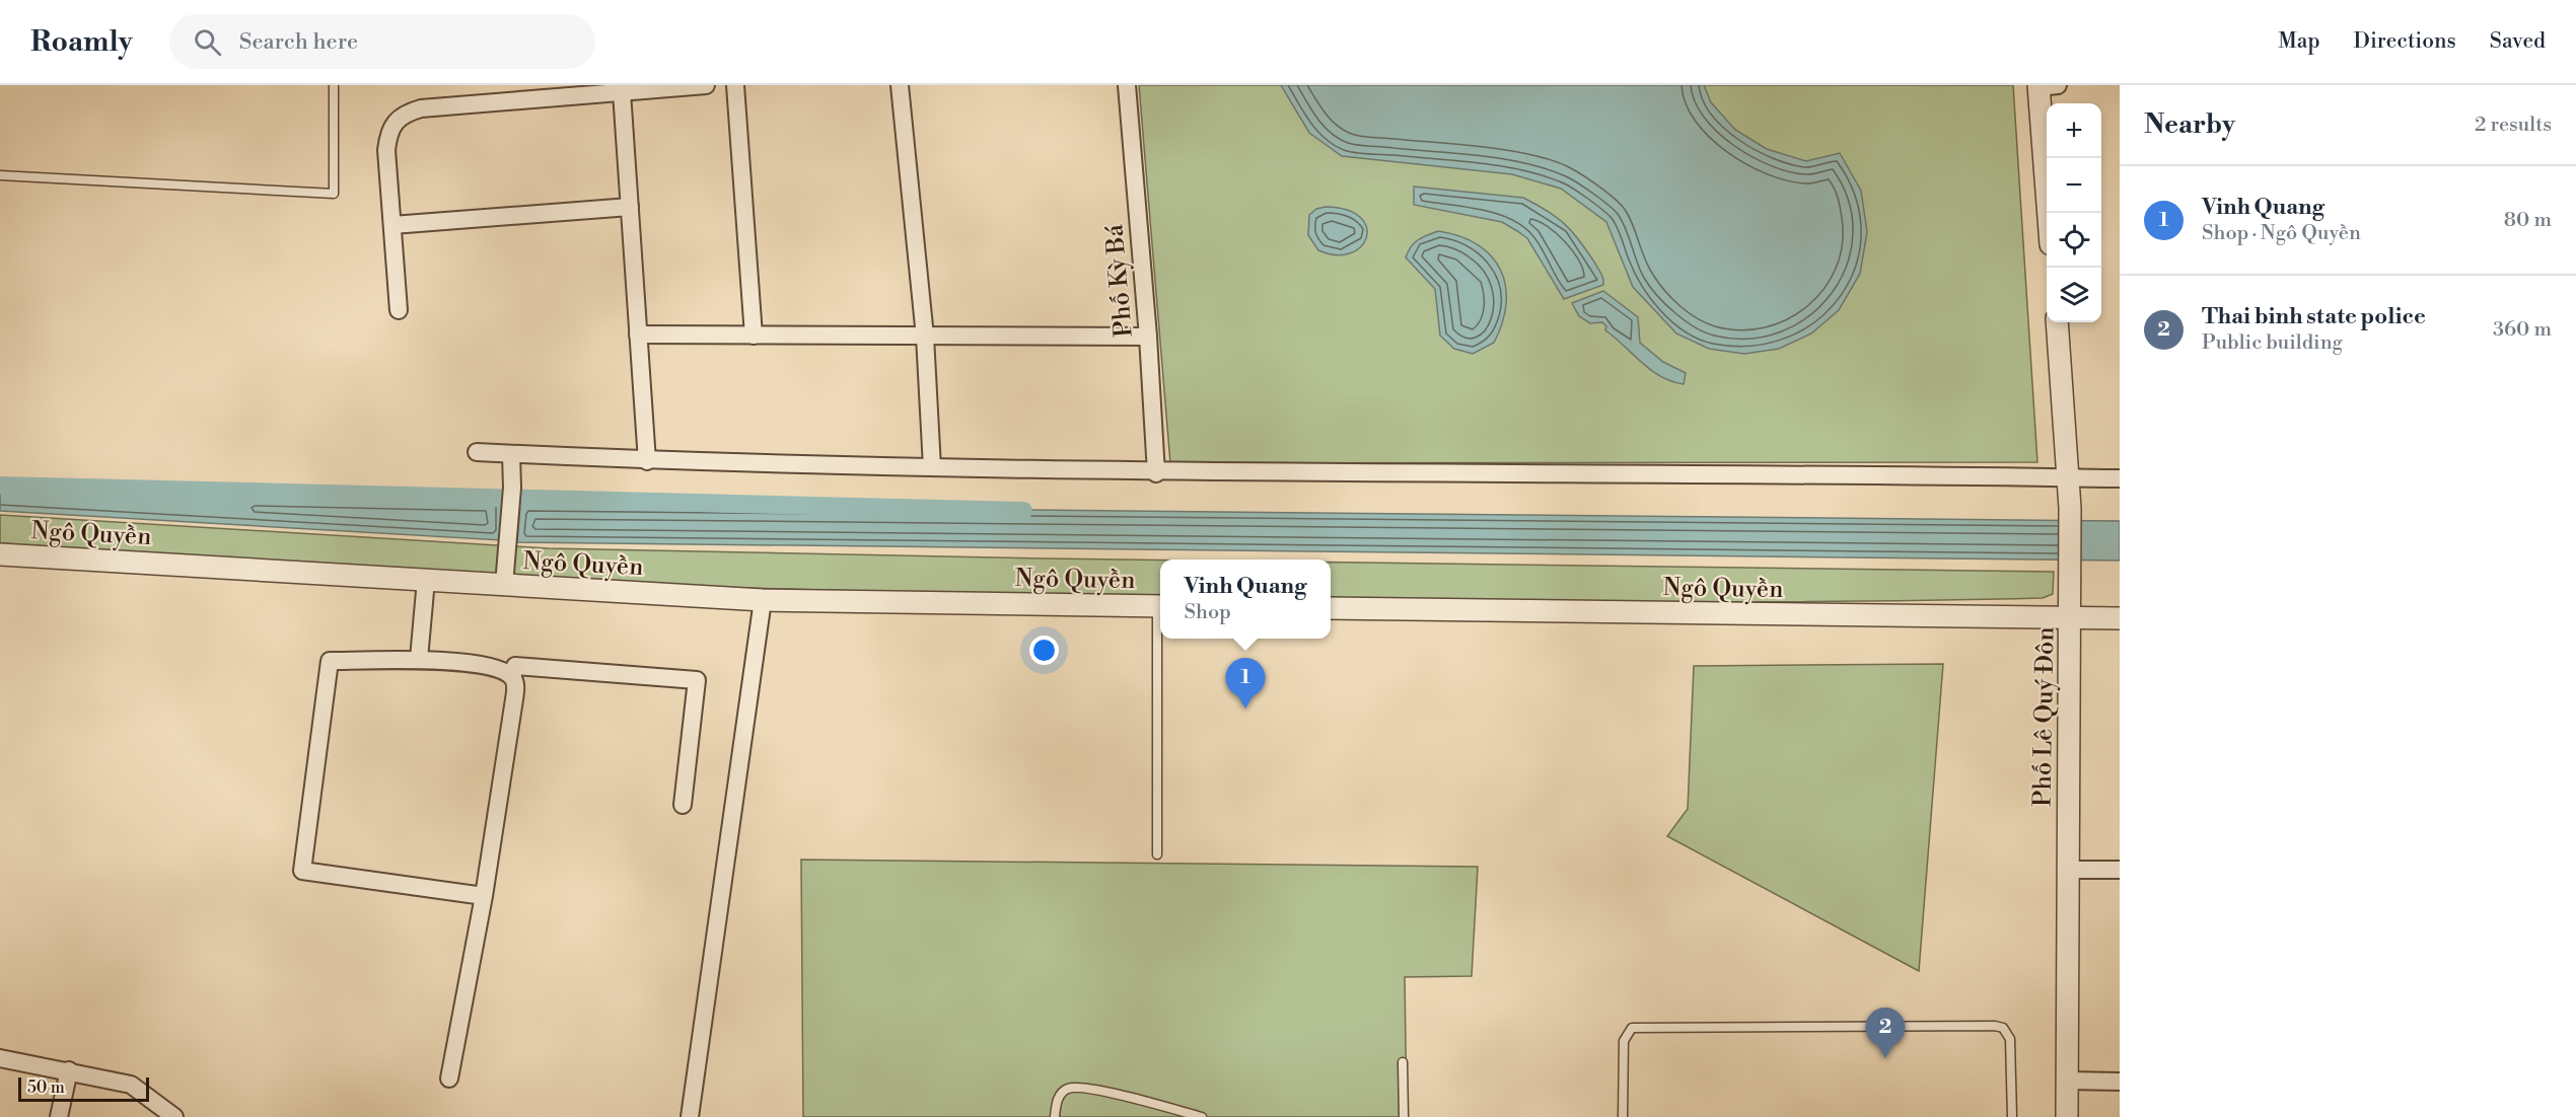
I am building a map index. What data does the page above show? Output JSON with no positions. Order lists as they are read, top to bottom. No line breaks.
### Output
{"streets":{"street":["Phố Kỳ Bá","Ngô Quyền","Phố Lê Quý Đôn"]},"crossings":[["Ngô Quyền","Phố Lê Quý Đôn"]],"scale_bar":"50 m","page":{"header":"Roamly","search":"Search here","nav":["Map","Directions","Saved"],"heading":["Nearby","2 results"],"map_buttons":["+","−"],"list":[{"mark":"1","name":"Vinh Quang","note":"Shop · Ngô Quyền","value":"80 m"},{"mark":"2","name":"Thai binh state police","note":"Public building","value":"360 m"}],"popup":["Vinh Quang","Shop"],"pins":["1","2"],"scale":"50 m"}}
